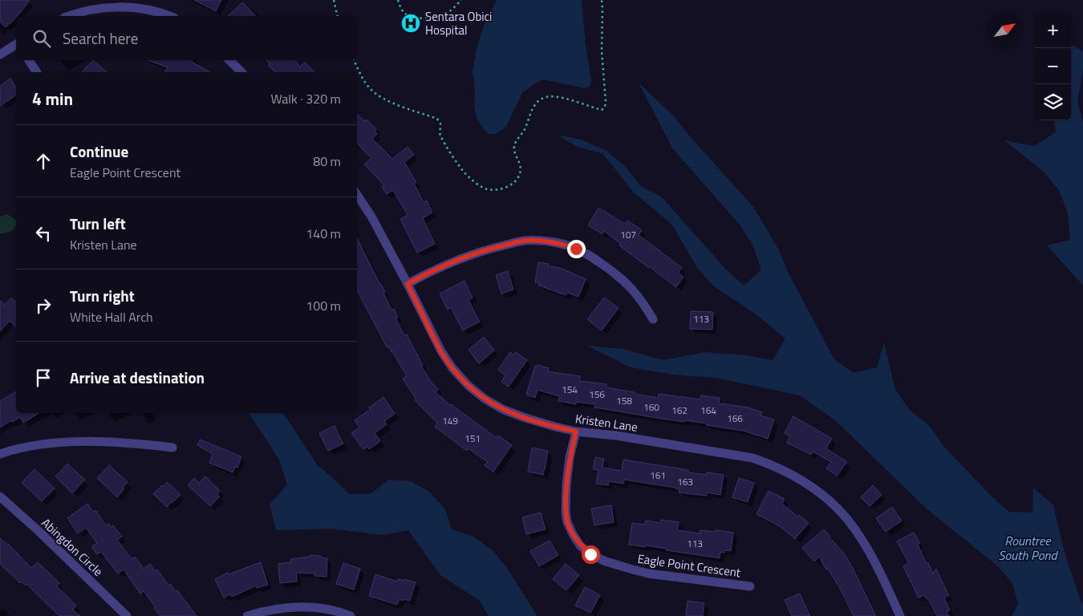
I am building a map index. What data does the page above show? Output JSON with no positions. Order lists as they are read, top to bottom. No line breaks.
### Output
{"streets":{"street":["Kristen Lane","Abingdon Circle","Eagle Point Crescent"]},"crossings":[["Kristen Lane","Eagle Point Crescent"]],"water":["Rountree South Pond"],"places":{"hospital":["Sentara Obici Hospital"]},"house_numbers":["107","113","154","156","158","160","162","164","166","149","151","161","163","113"],"north":"top right","page":{"map_buttons":["+","−"],"search":"Search here","heading":["4 min","Walk · 320 m"],"list":[["Continue","Eagle Point Crescent","80 m"],["Turn left","Kristen Lane","140 m"],["Turn right","White Hall Arch","100 m"],"Arrive at destination"]}}
